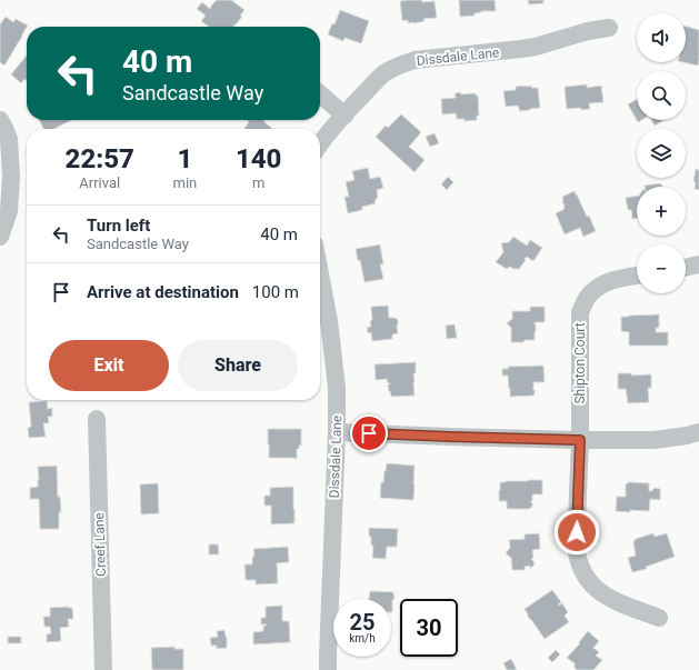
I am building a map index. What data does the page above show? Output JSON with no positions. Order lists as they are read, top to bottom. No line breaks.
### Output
{"streets":{"street":["Dissdale Lane","Shipton Court","Creef Lane"]},"page":{"map_buttons":["+","−"],"turn":["40 m","Sandcastle Way"],"eta":["22:57","Arrival","1","min","140","m"],"list":[{"name":"Turn left","note":"Sandcastle Way","value":"40 m"},{"name":"Arrive at destination","value":"100 m"}],"buttons":["Exit","Share"],"speed":"25 km/h","limit":"30"}}
